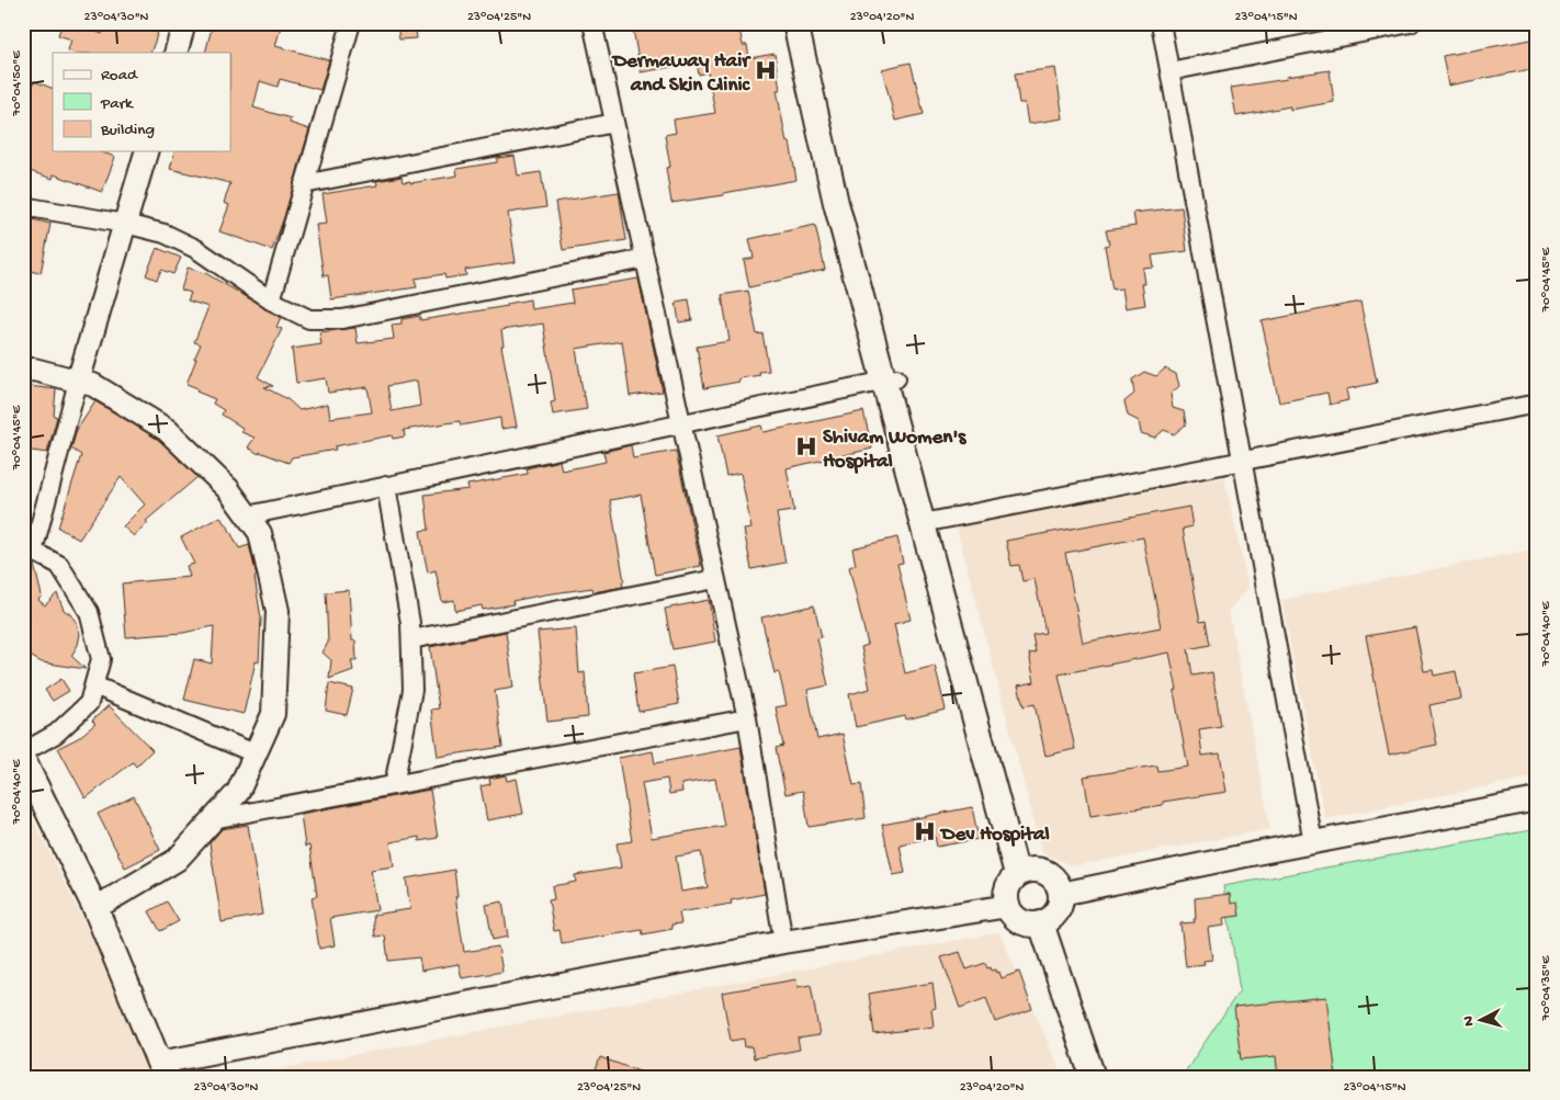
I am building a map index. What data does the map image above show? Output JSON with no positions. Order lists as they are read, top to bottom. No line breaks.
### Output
{"places":{"hospital":["Dermaway Hair and Skin Clinic","Shivam Women's Hospital","Dev Hospital"]},"legend":["Road","Park","Building"],"north":"left","coordinates":["23°04'30\"N","23°04'25\"N","23°04'20\"N","23°04'15\"N","70°04'50\"E","70°04'45\"E","70°04'40\"E","70°04'35\"E"]}
